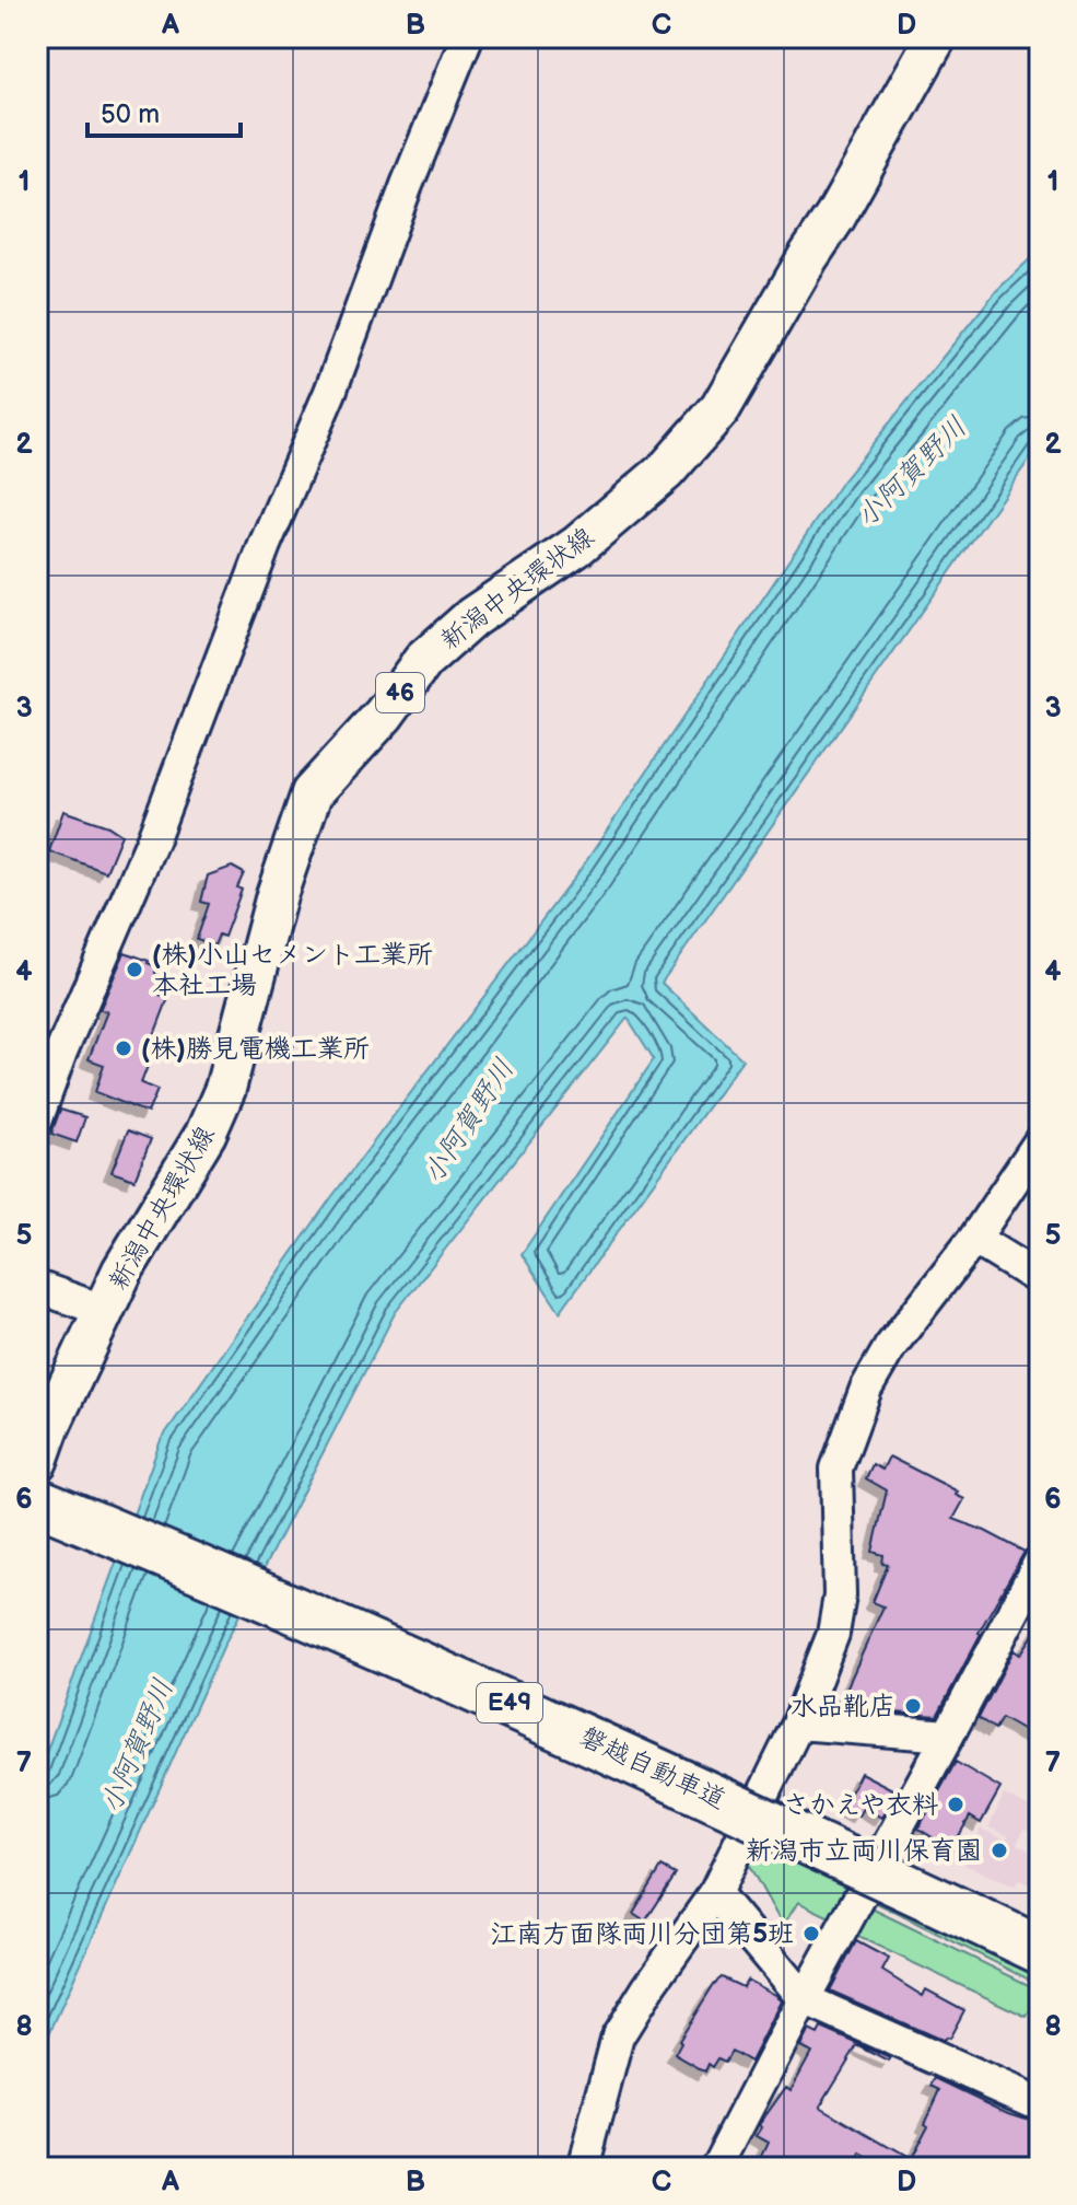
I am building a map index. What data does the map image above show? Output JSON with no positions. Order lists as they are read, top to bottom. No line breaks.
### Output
{"streets":{"highway":["E49","磐越自動車道"],"main road":["新潟中央環状線","46"]},"water":["小阿賀野川"],"places":["(株)小山セメント工業所 本社工場","(株)勝見電機工業所","水品靴店","さかえや衣料","新潟市立両川保育園","江南方面隊両川分団第5班"],"scale_bar":"50 m","grid":{"columns":["A","B","C","D"],"rows":["1","2","3","4","5","6","7","8"]}}
